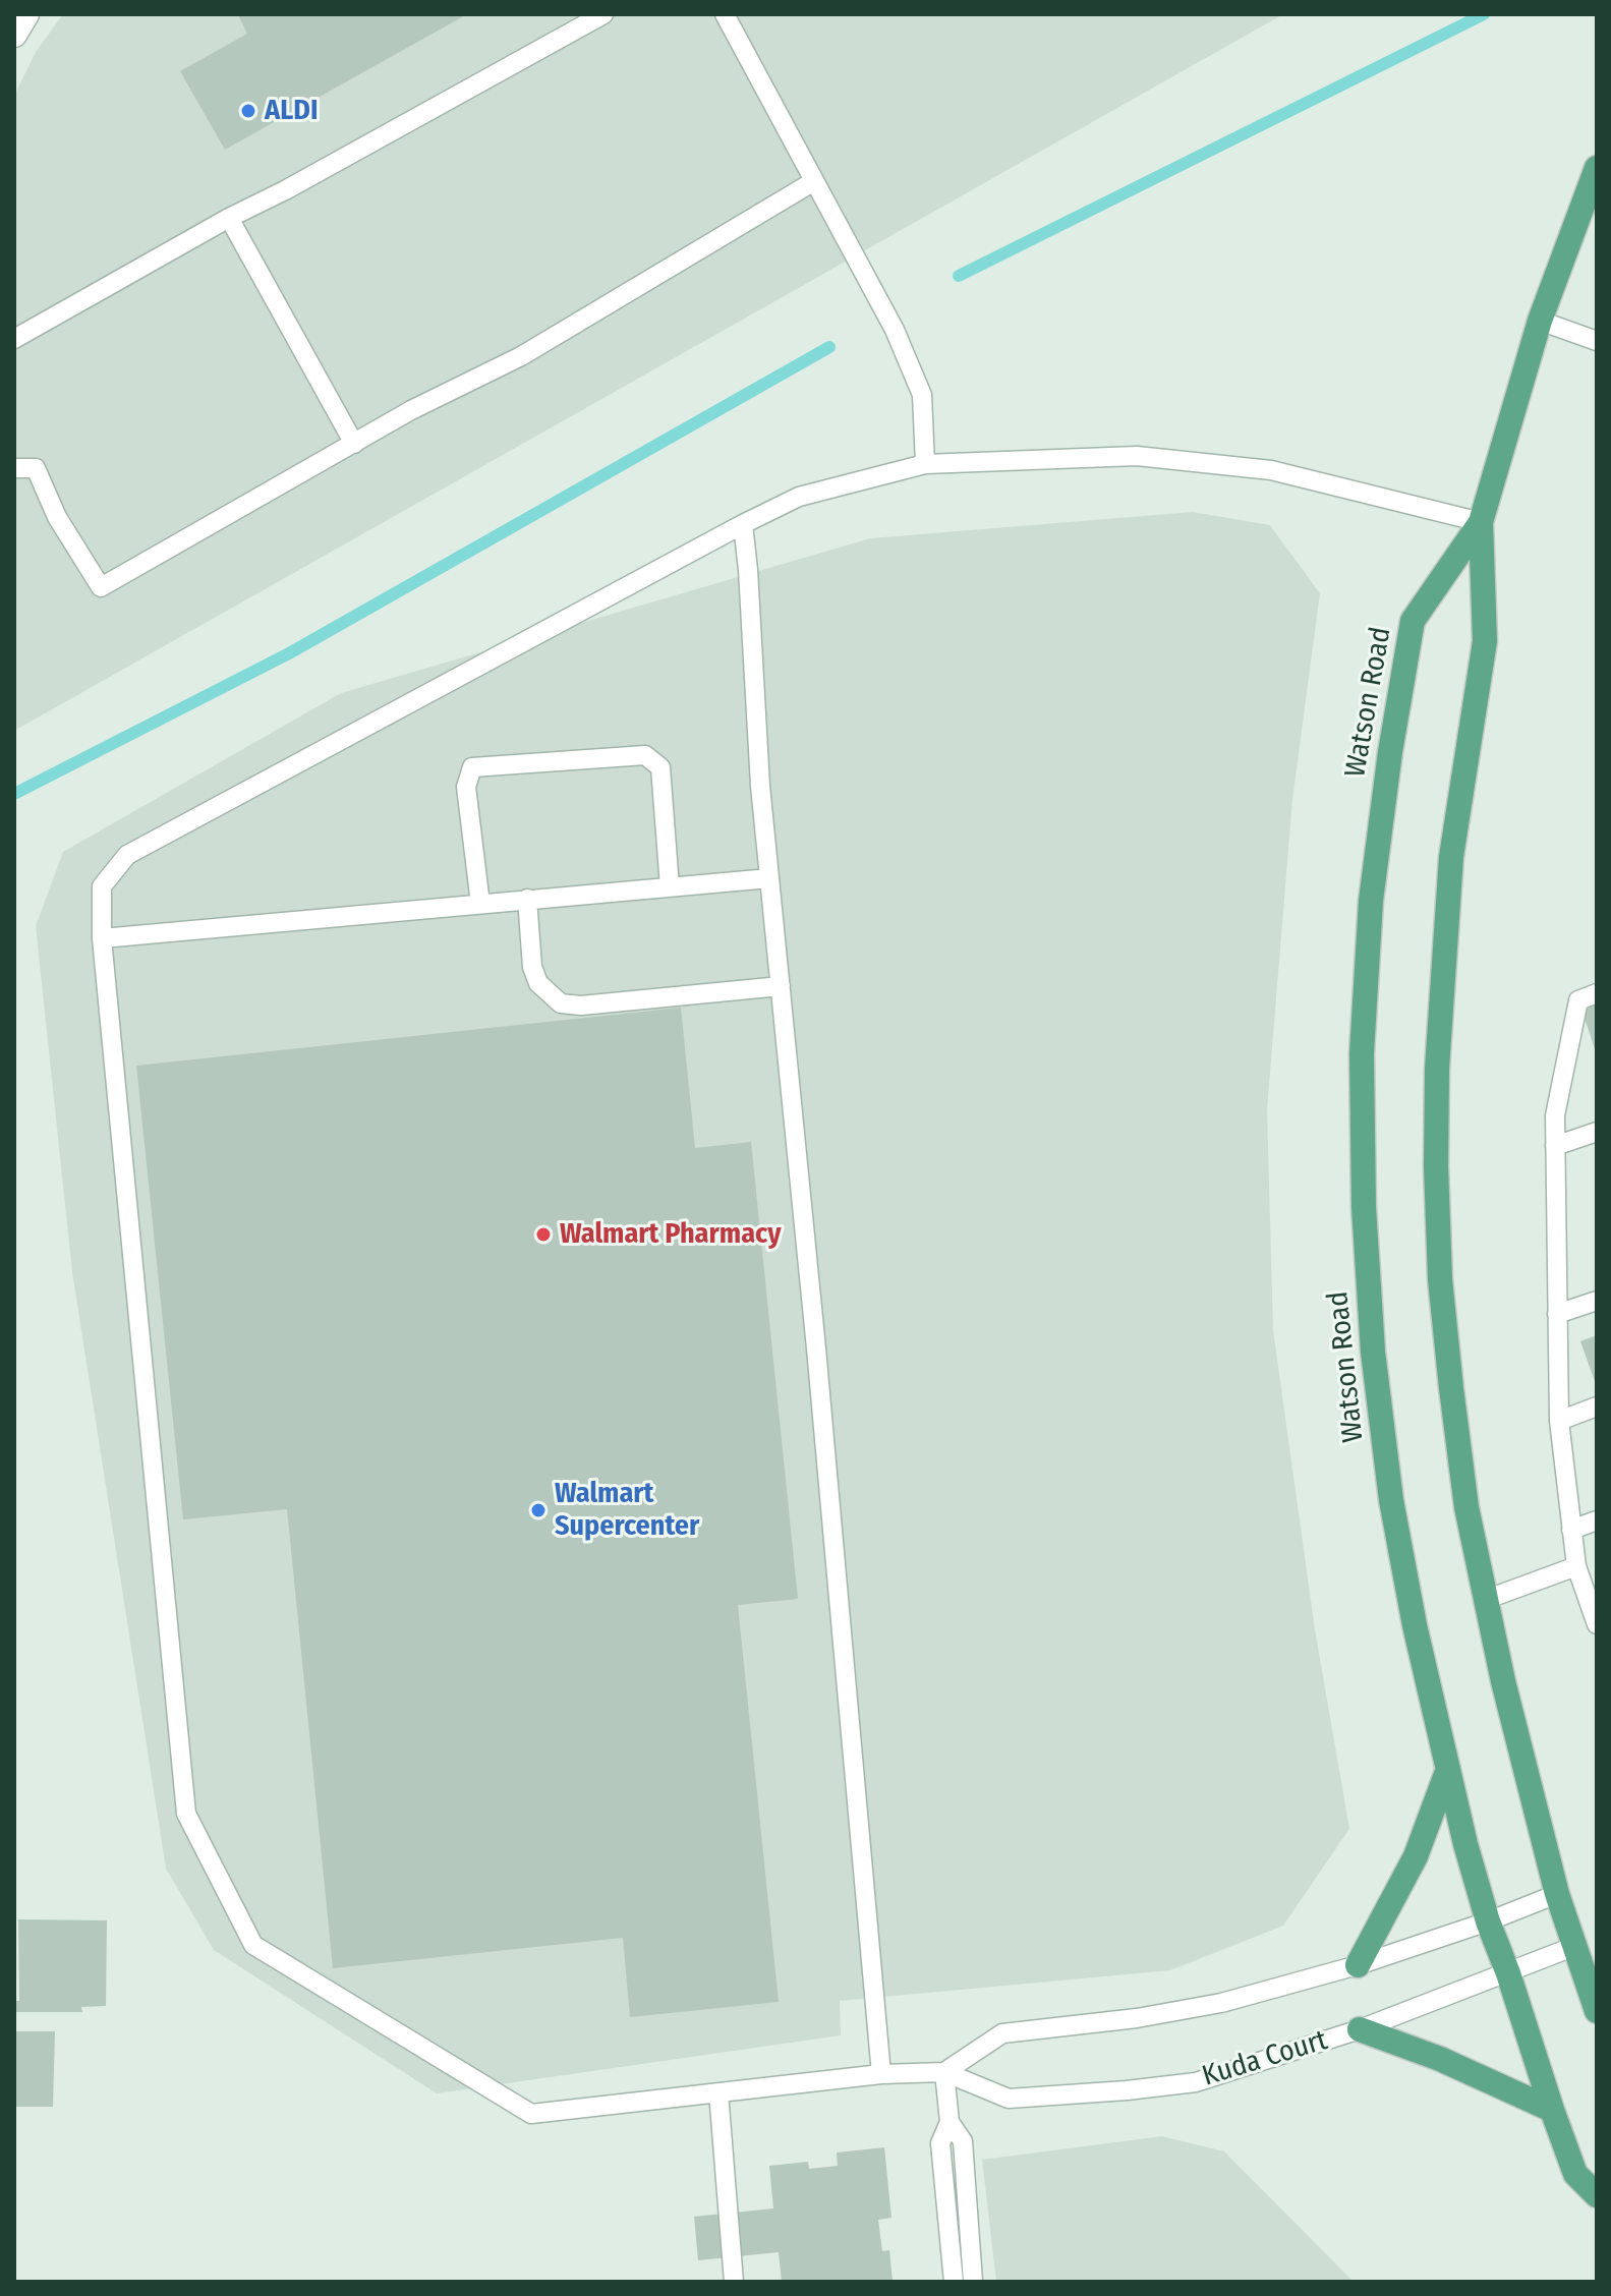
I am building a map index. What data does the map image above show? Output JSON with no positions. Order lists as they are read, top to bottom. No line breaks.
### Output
{"streets":{"main road":["Watson Road"],"lane":["Kuda Court"]},"crossings":[["Watson Road","Kuda Court"]],"places":["ALDI","Walmart Pharmacy","Walmart Supercenter"]}
